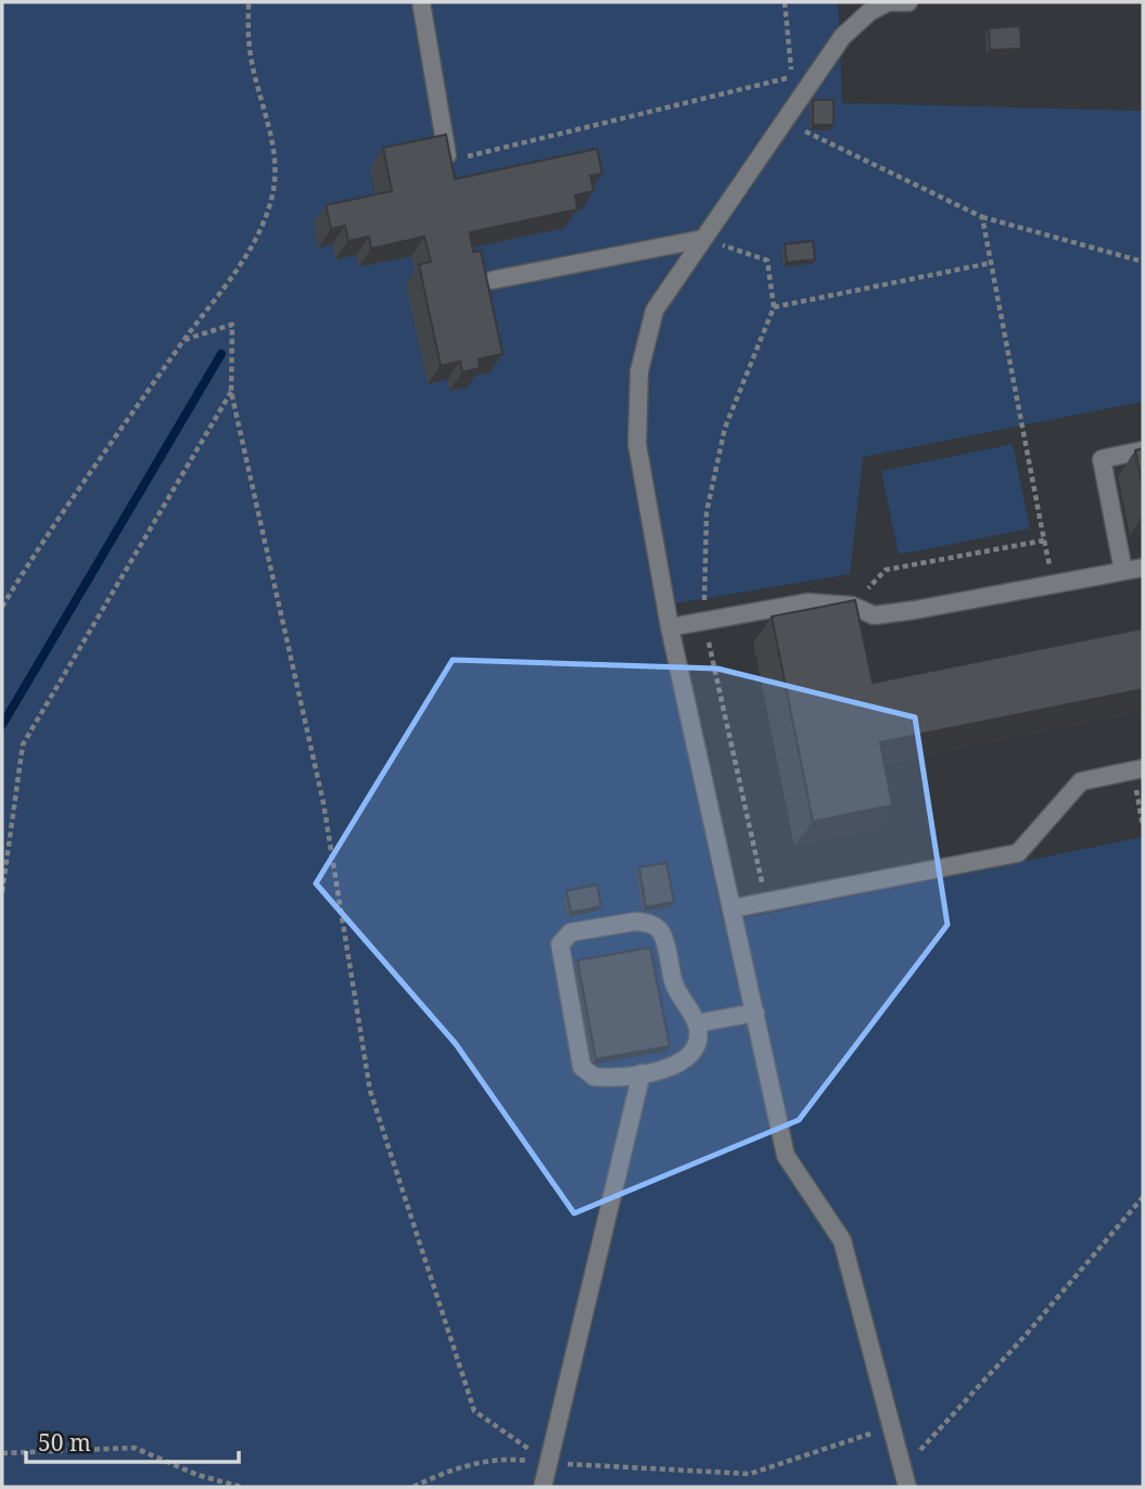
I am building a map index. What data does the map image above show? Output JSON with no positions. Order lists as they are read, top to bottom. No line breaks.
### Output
{"scale_bar":"50 m"}
